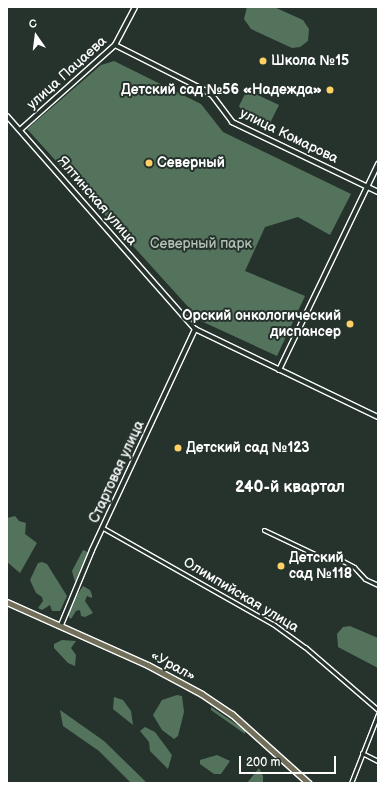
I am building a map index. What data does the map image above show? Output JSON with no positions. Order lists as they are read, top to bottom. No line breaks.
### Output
{"streets":{"main road":["улица Пацаева","улица Комарова","Ялтинская улица","Стартовая улица","«Урал»"],"street":["Олимпийская улица"]},"crossings":[["улица Пацаева","улица Комарова"],["улица Пацаева","Ялтинская улица"],["Ялтинская улица","Стартовая улица"],["Стартовая улица","Олимпийская улица"],["Стартовая улица","«Урал»"]],"districts":["240-й квартал"],"parks":["Северный парк"],"places":["Школа №15","Детский сад №56 «Надежда»","Северный","Орский онкологический диспансер","Детский сад №123","Детский сад №118"],"scale_bar":"200 m","north":"top"}
